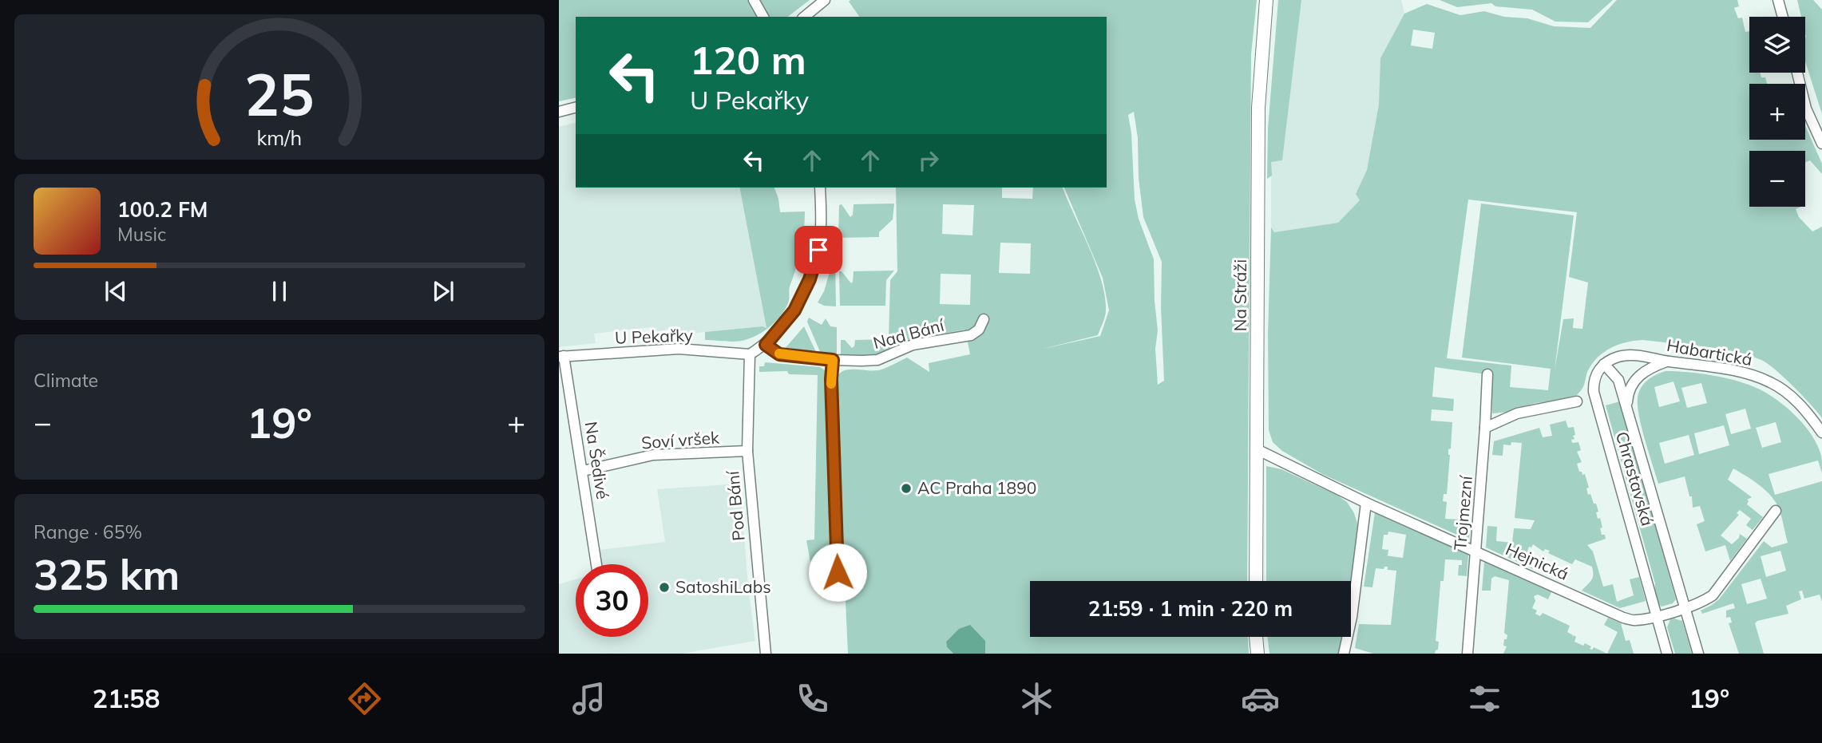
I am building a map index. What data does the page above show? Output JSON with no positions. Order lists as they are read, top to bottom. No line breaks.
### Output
{"streets":{"street":["Na Stráži","Nad Bání","U Pekařky","Habartická","Soví vršek","Na Šedivé","Chrastavská","Pod Bání","Trojmezní","Hejnická"]},"crossings":[["Na Stráži","Hejnická"],["U Pekařky","Na Šedivé"],["U Pekařky","Pod Bání"],["Habartická","Chrastavská"],["Soví vršek","Na Šedivé"],["Soví vršek","Pod Bání"],["Chrastavská","Hejnická"],["Trojmezní","Hejnická"]],"places":["AC Praha 1890","SatoshiLabs"],"page":{"map_buttons":["+","−"],"turn":["120 m","U Pekařky"],"song":["100.2 FM","Music"],"tile":["Climate",["Range · 65%","325 km"]],"heat":["−","19°","+"],"limit":"30","trip":"21:59 · 1 min · 220 m","tabs":["21:58","19°"],"gauge":["25","km/h"]}}
